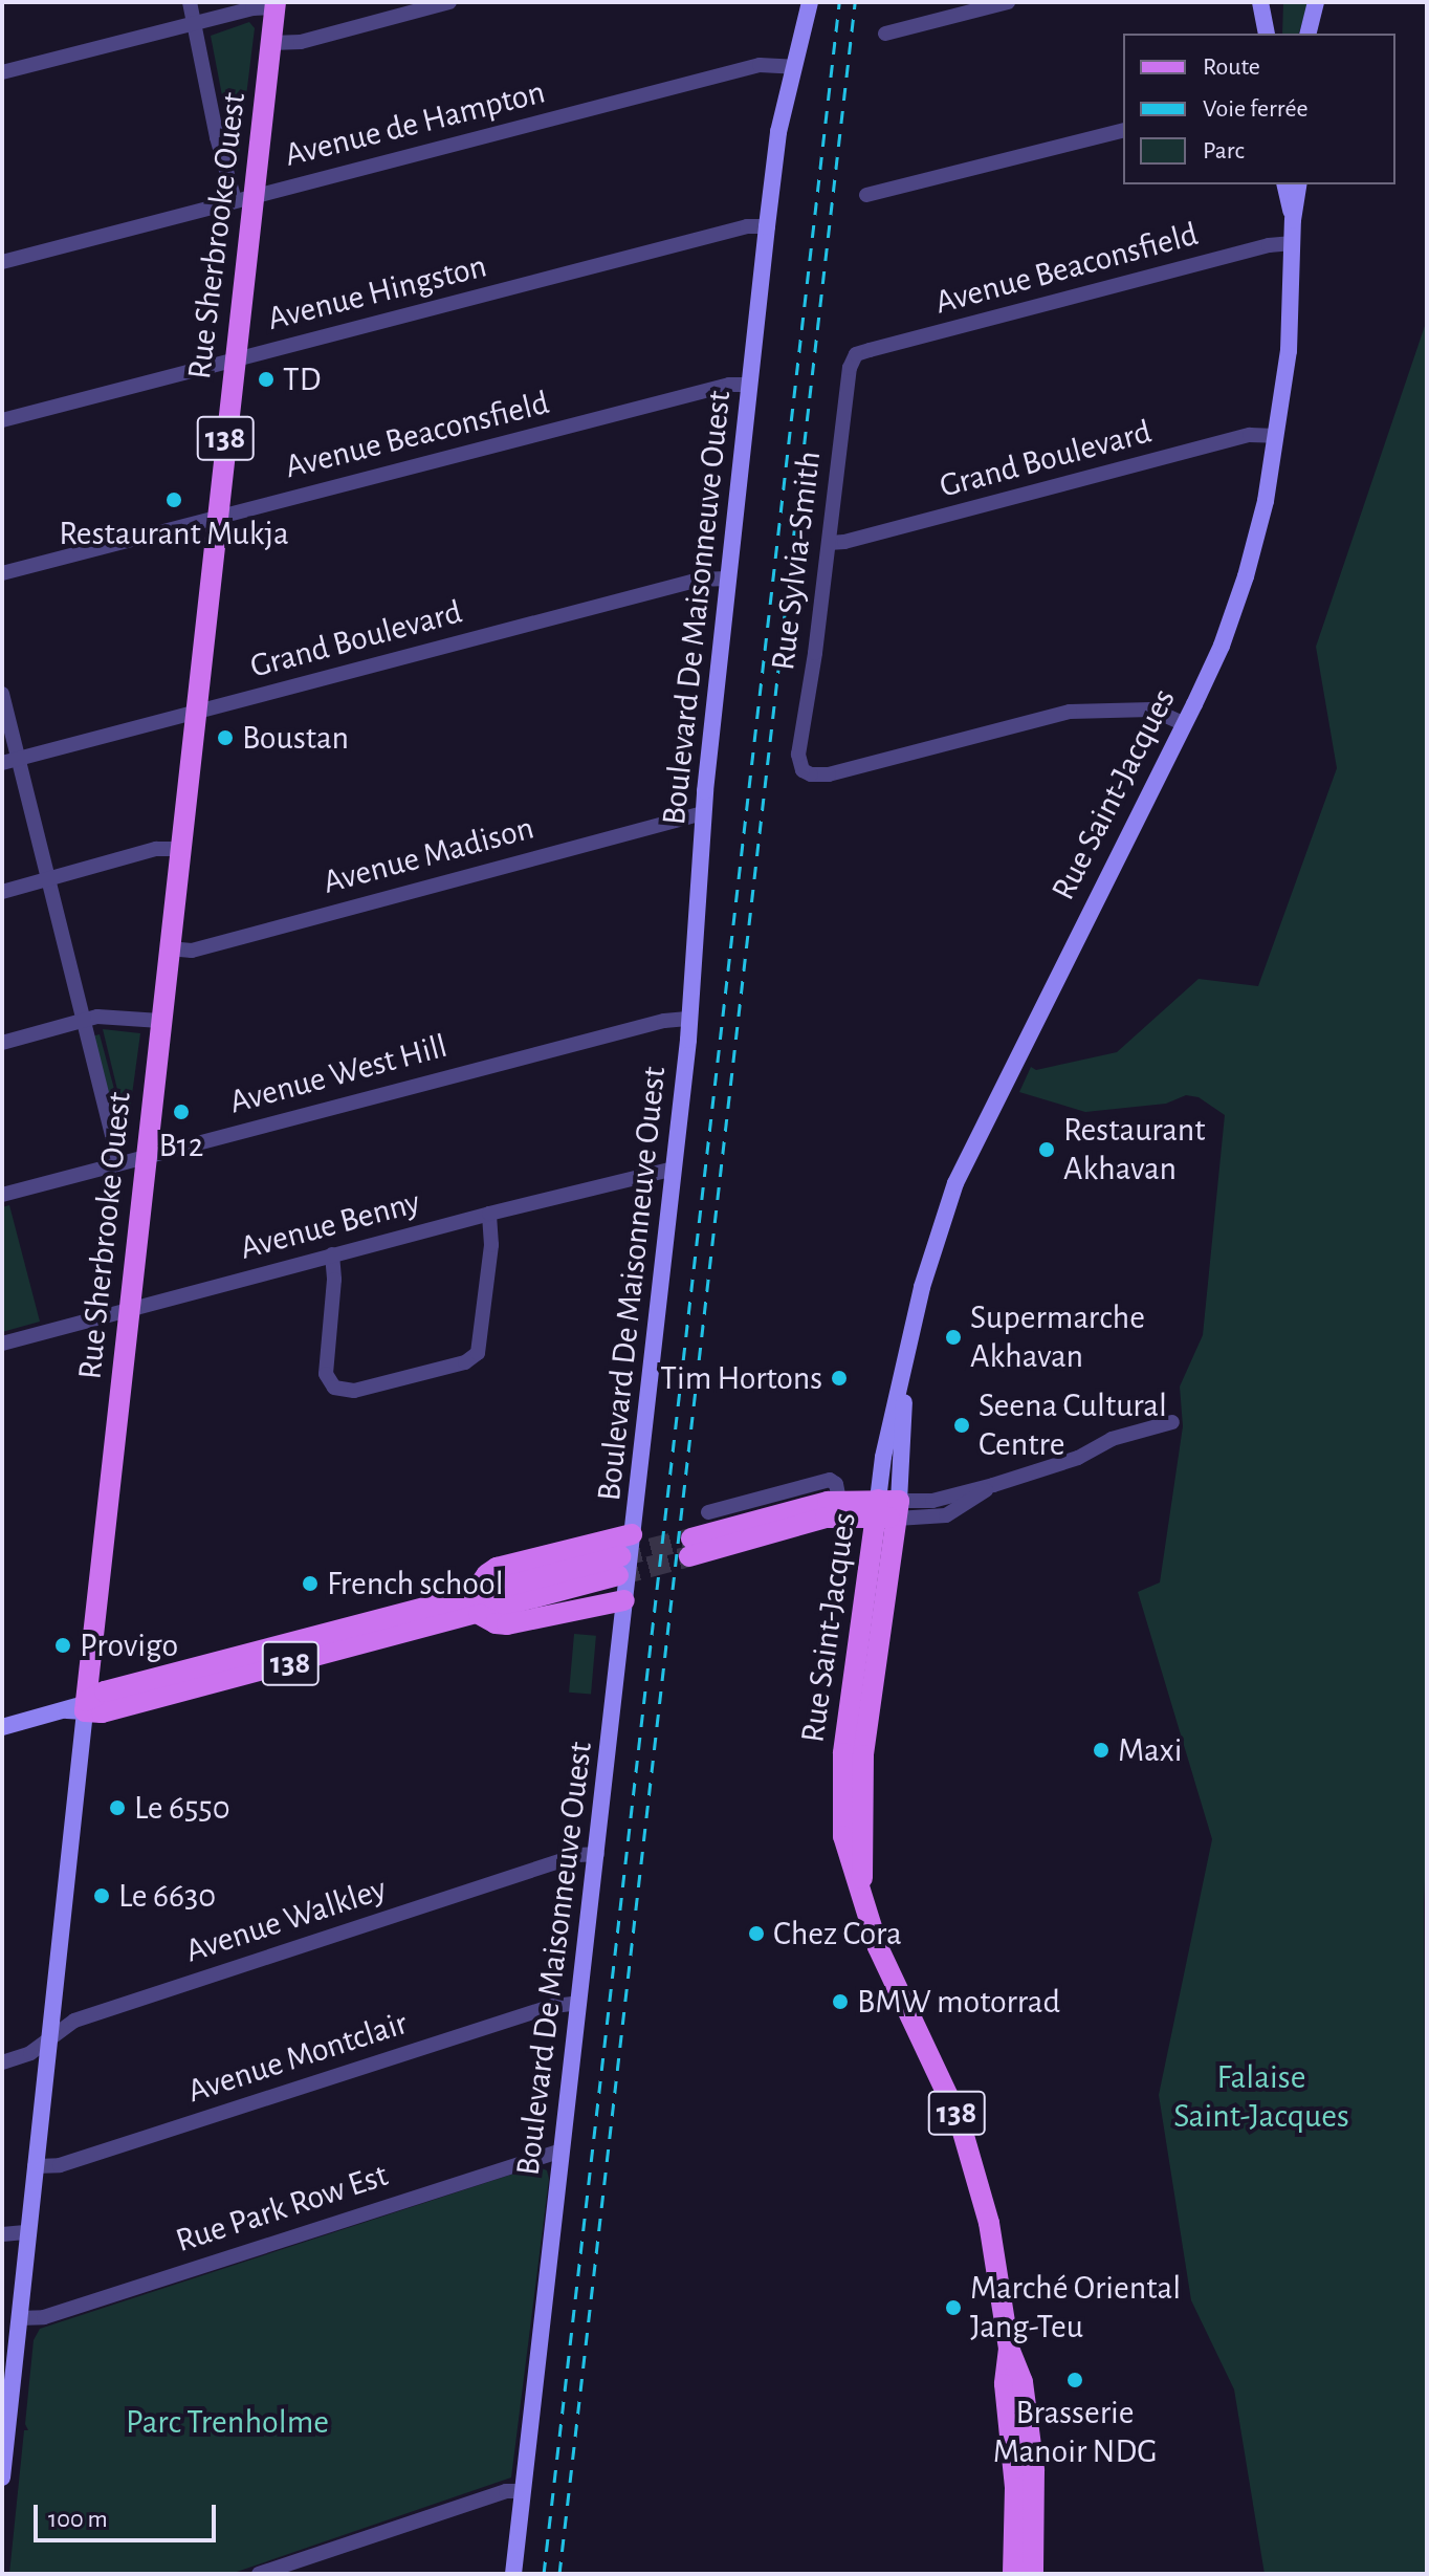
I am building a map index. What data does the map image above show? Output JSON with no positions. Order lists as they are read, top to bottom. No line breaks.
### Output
{"streets":{"main road":["Rue Sherbrooke Ouest","138","Rue Saint-Jacques"],"street":["Avenue de Hampton","Avenue Beaconsfield","Avenue Hingston","Grand Boulevard","Rue Sylvia-Smith","Boulevard De Maisonneuve Ouest","Avenue Madison","Avenue West Hill","Avenue Benny","Avenue Walkley","Avenue Montclair","Rue Park Row Est"]},"crossings":[["Avenue de Hampton","Rue Sherbrooke Ouest"],["Avenue de Hampton","Boulevard De Maisonneuve Ouest"],["Rue Sherbrooke Ouest","Avenue Beaconsfield"],["Rue Sherbrooke Ouest","Avenue Hingston"],["Rue Sherbrooke Ouest","138"],["Rue Sherbrooke Ouest","Grand Boulevard"],["Rue Sherbrooke Ouest","Avenue Madison"],["Rue Sherbrooke Ouest","Avenue West Hill"],["Rue Sherbrooke Ouest","Avenue Benny"],["Rue Sherbrooke Ouest","Avenue Walkley"],["Rue Sherbrooke Ouest","Avenue Montclair"],["Rue Sherbrooke Ouest","Rue Park Row Est"],["Avenue Beaconsfield","Rue Sylvia-Smith"],["Avenue Beaconsfield","Boulevard De Maisonneuve Ouest"],["Avenue Beaconsfield","Rue Saint-Jacques"],["Avenue Hingston","Boulevard De Maisonneuve Ouest"],["138","Boulevard De Maisonneuve Ouest"],["Grand Boulevard","Rue Sylvia-Smith"],["Grand Boulevard","Boulevard De Maisonneuve Ouest"],["Grand Boulevard","Rue Saint-Jacques"],["Rue Sylvia-Smith","Rue Saint-Jacques"],["Boulevard De Maisonneuve Ouest","Avenue Madison"],["Boulevard De Maisonneuve Ouest","Avenue West Hill"],["Boulevard De Maisonneuve Ouest","Avenue Benny"],["Boulevard De Maisonneuve Ouest","Avenue Walkley"],["Boulevard De Maisonneuve Ouest","Avenue Montclair"],["Boulevard De Maisonneuve Ouest","Rue Park Row Est"]],"parks":["Falaise Saint-Jacques","Parc Trenholme"],"places":["TD","Restaurant Mukja","Boustan","B12","Restaurant Akhavan","Supermarche Akhavan","Tim Hortons","Seena Cultural Centre","French school","Provigo","Maxi","Le 6550","Le 6630","Chez Cora","BMW motorrad","Marché Oriental Jang-Teu","Brasserie Manoir NDG"],"legend":["Route","Voie ferrée","Parc"],"scale_bar":"100 m"}
